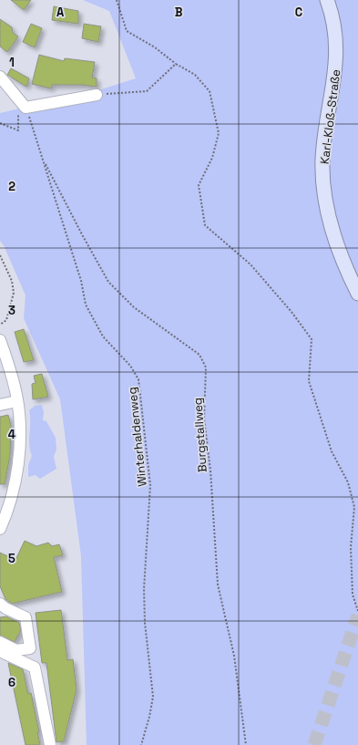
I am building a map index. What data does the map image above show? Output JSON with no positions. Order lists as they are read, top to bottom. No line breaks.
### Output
{"streets":{"main road":["Karl-Kloß-Straße"],"path":["Burgstallweg","Winterhaldenweg"]},"crossings":[["Burgstallweg","Winterhaldenweg"]],"grid":{"columns":["A","B","C"],"rows":["1","2","3","4","5","6"]}}
